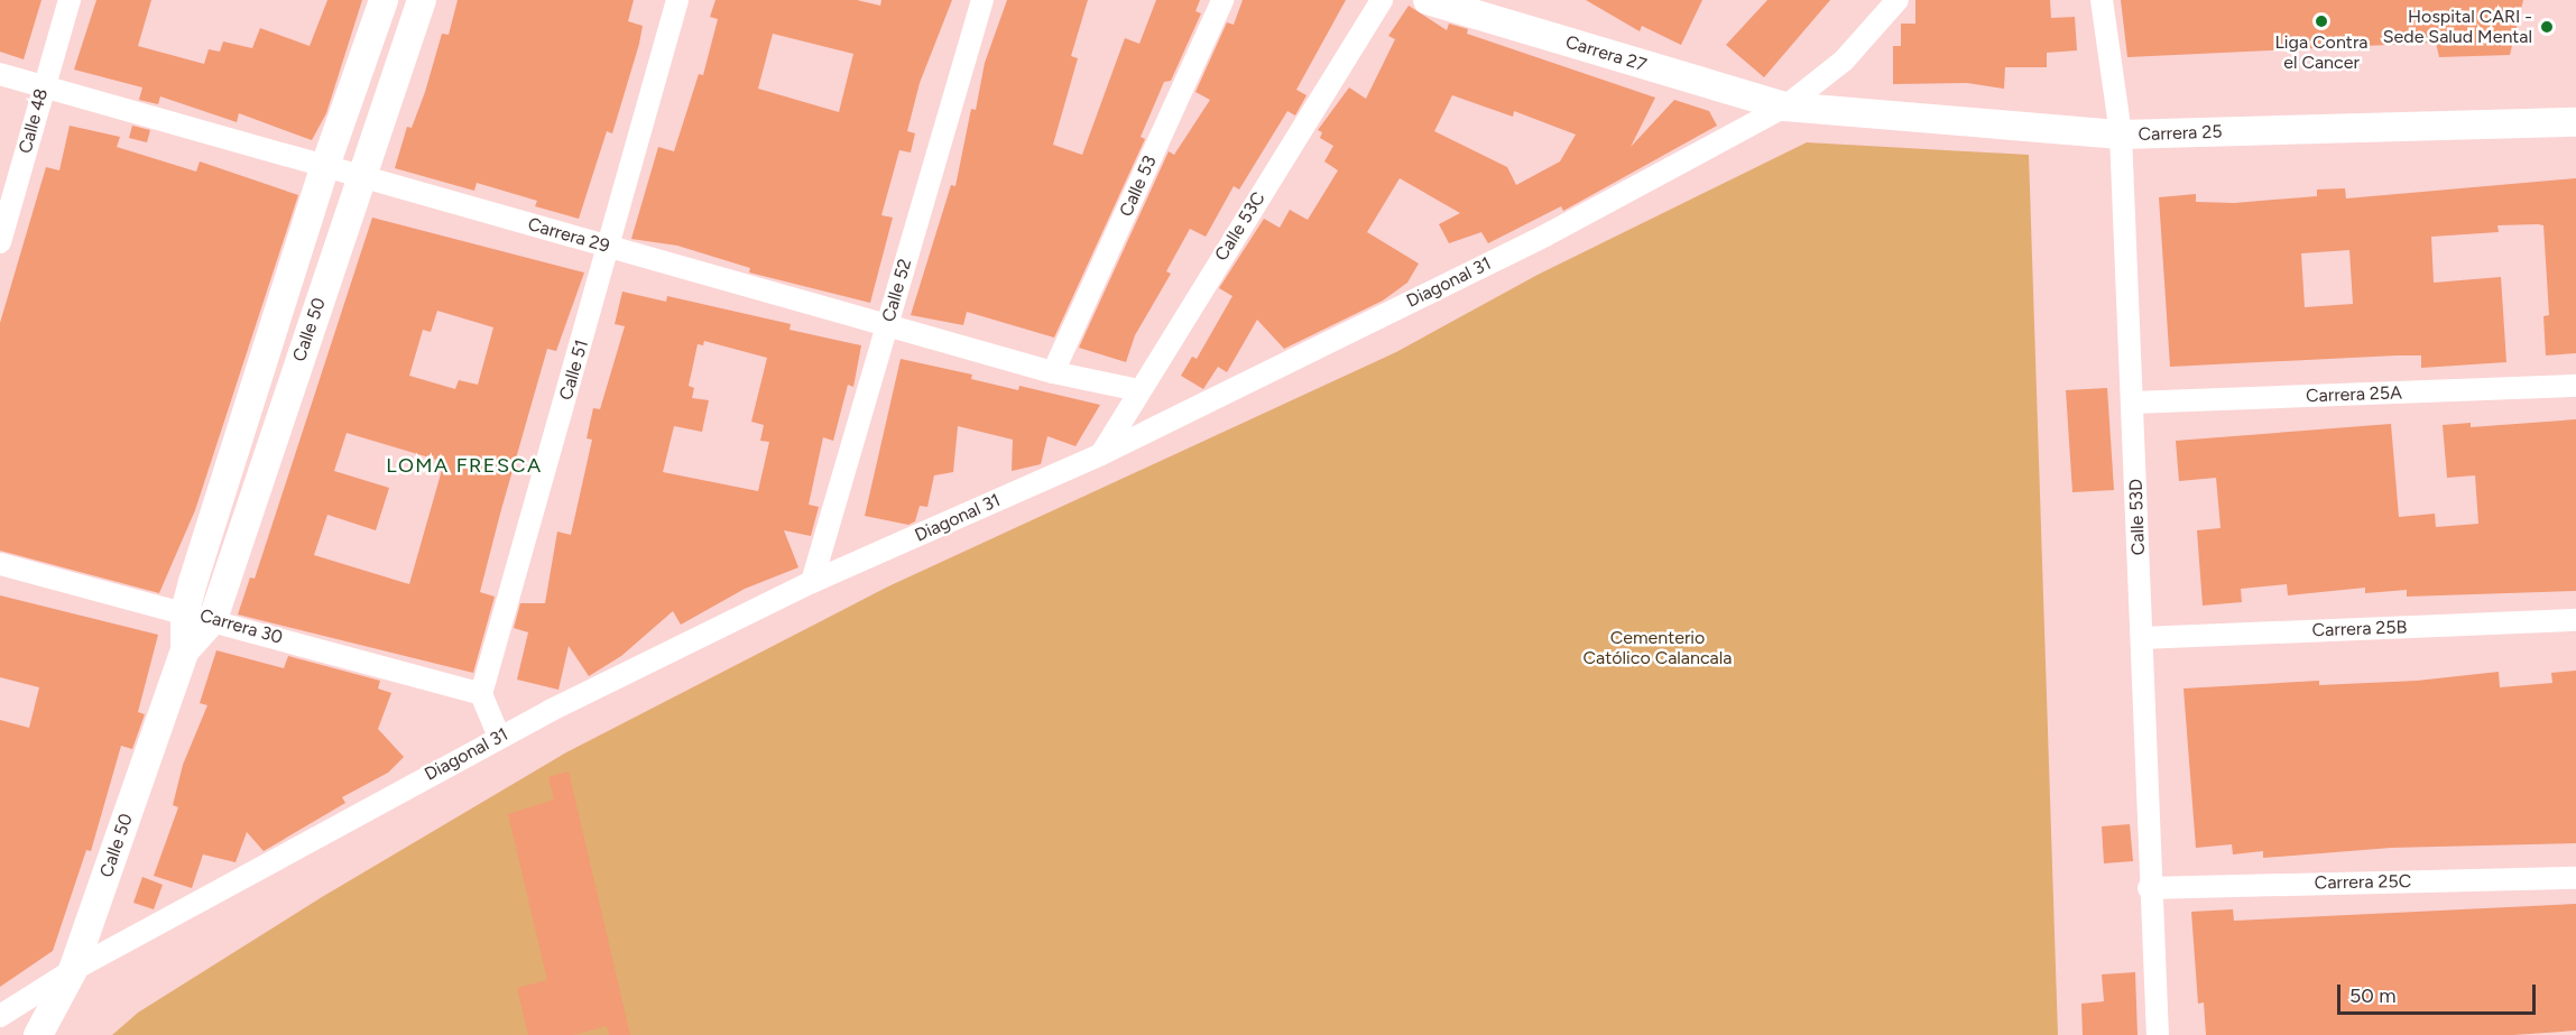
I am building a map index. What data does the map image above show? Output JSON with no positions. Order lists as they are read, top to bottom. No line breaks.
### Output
{"streets":{"street":["Carrera 27","Calle 48","Carrera 25","Calle 53","Calle 53C","Carrera 29","Diagonal 31","Calle 52","Calle 50","Calle 51","Carrera 25A","Calle 53D","Carrera 30","Carrera 25B","Carrera 25C"]},"crossings":[["Carrera 27","Carrera 25"],["Carrera 27","Diagonal 31"],["Calle 48","Carrera 29"],["Carrera 25","Diagonal 31"],["Carrera 25","Calle 53D"],["Calle 53","Carrera 29"],["Calle 53C","Carrera 29"],["Calle 53C","Diagonal 31"],["Carrera 29","Calle 52"],["Carrera 29","Calle 50"],["Carrera 29","Calle 51"],["Diagonal 31","Calle 52"],["Diagonal 31","Calle 50"],["Calle 50","Carrera 30"],["Calle 51","Carrera 30"],["Carrera 25A","Calle 53D"],["Calle 53D","Carrera 25B"],["Calle 53D","Carrera 25C"]],"districts":["LOMA FRESCA"],"parks":["Cementerio Católico Calancala"],"places":["Liga Contra el Cancer","Hospital CARI - Sede Salud Mental"],"scale_bar":"50 m"}
